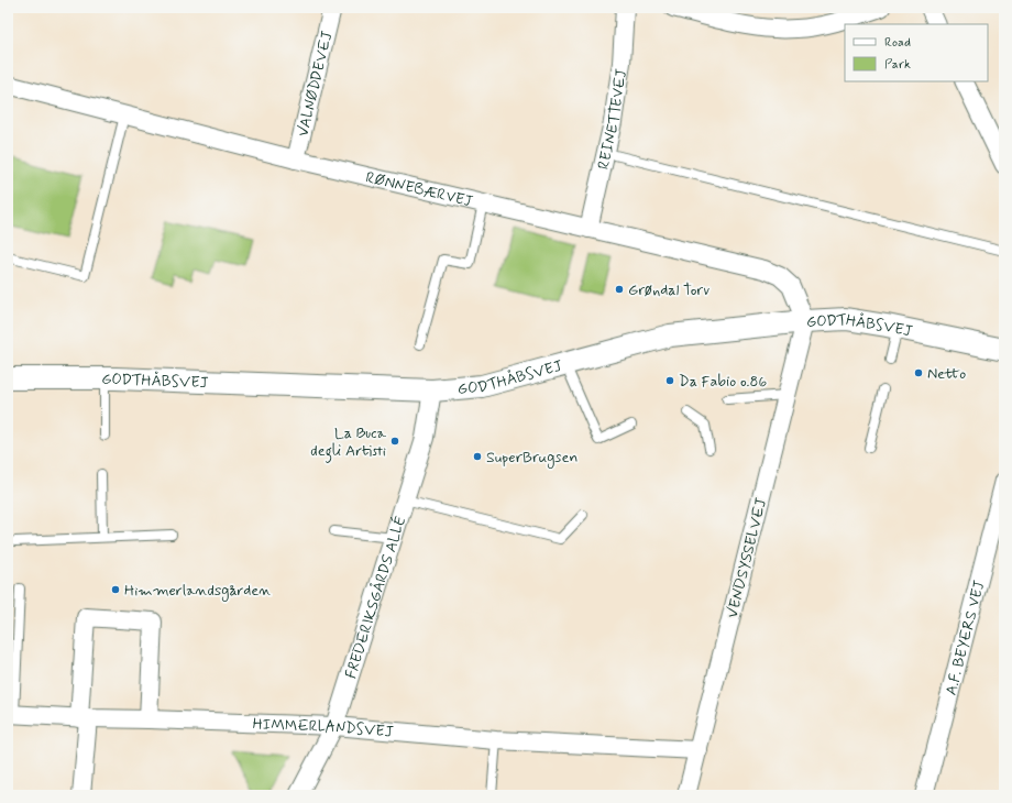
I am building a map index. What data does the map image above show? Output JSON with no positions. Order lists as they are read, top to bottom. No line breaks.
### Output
{"streets":{"street":["VALNØDDEVEJ","REINETTEVEJ","RØNNEBÆRVEJ","GODTHÅBSVEJ","VENDSYSSELVEJ","FREDERIKSGÅRDS ALLÉ","A.F. BEYERS VEJ","HIMMERLANDSVEJ"]},"crossings":[["VALNØDDEVEJ","RØNNEBÆRVEJ"],["REINETTEVEJ","RØNNEBÆRVEJ"],["RØNNEBÆRVEJ","GODTHÅBSVEJ"],["RØNNEBÆRVEJ","VENDSYSSELVEJ"],["GODTHÅBSVEJ","VENDSYSSELVEJ"],["GODTHÅBSVEJ","FREDERIKSGÅRDS ALLÉ"],["VENDSYSSELVEJ","HIMMERLANDSVEJ"],["FREDERIKSGÅRDS ALLÉ","HIMMERLANDSVEJ"]],"places":["Grøndal Torv","Netto","Da Fabio o.86","La Buca degli Artisti","SuperBrugsen","Himmerlandsgården"],"legend":["Road","Park"]}
